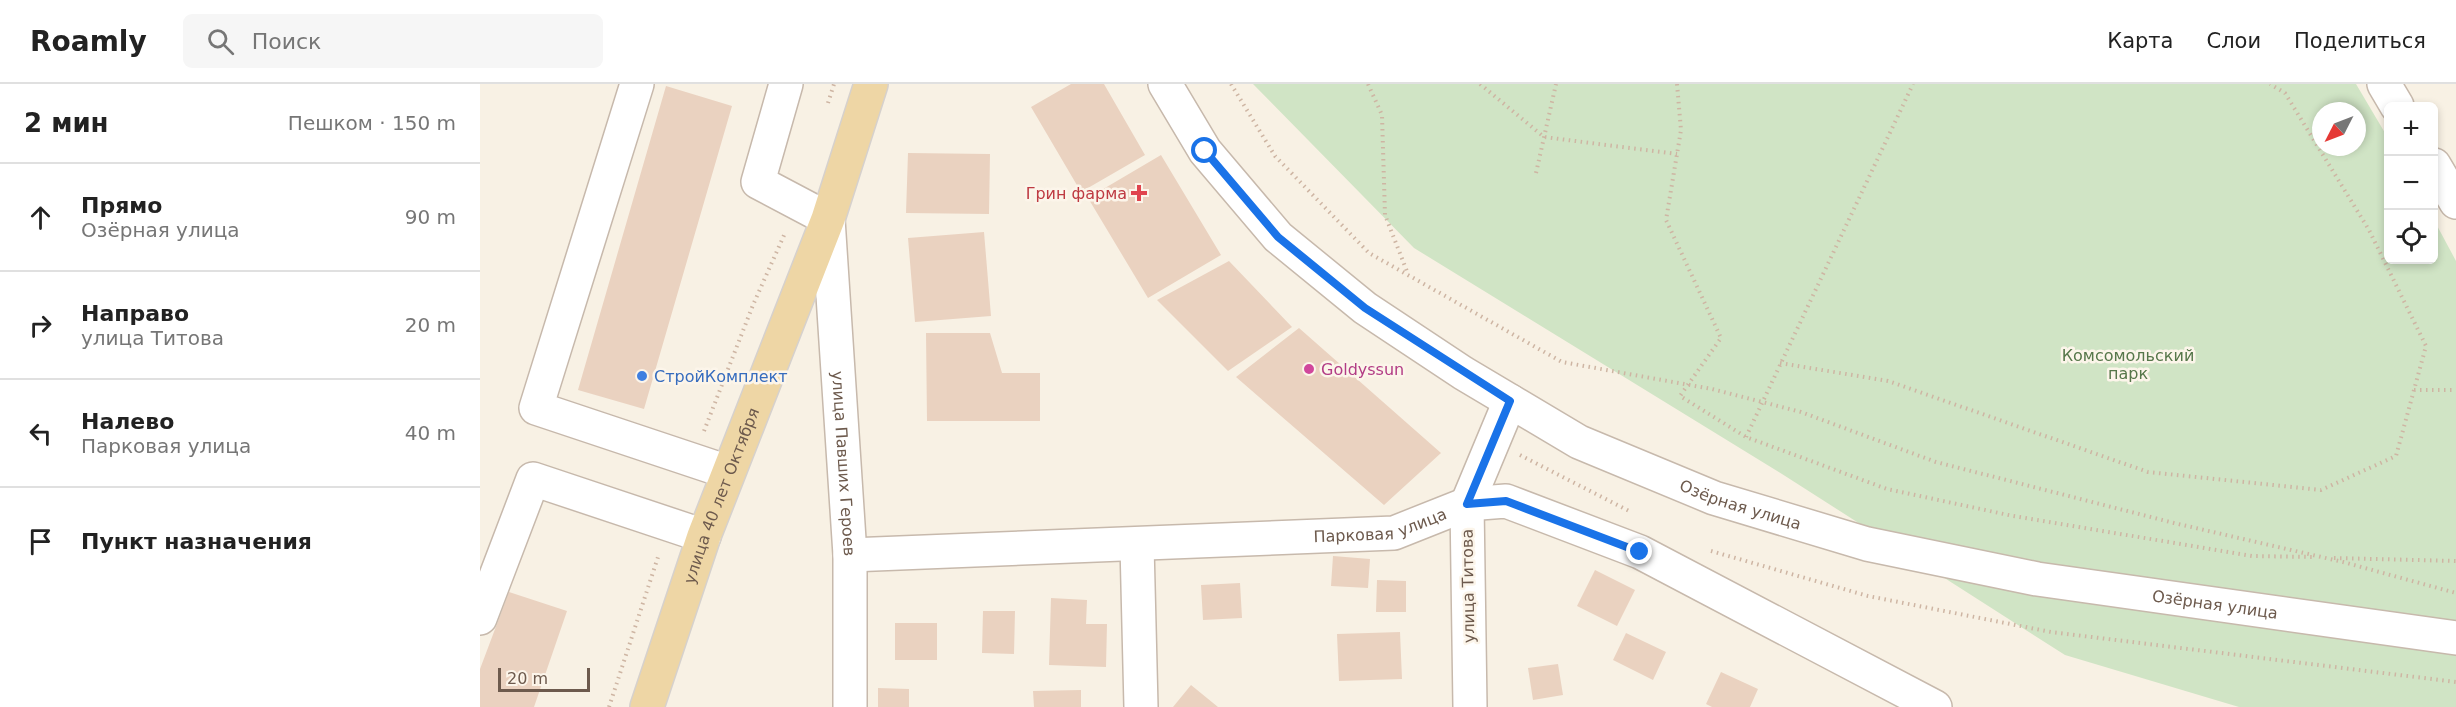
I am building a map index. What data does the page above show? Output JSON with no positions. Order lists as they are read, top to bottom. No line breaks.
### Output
{"streets":{"main road":["улица 40 лет Октября"],"street":["улица Павших Героев","Озёрная улица","Парковая улица","улица Титова"]},"crossings":[["улица Павших Героев","улица 40 лет Октября"],["улица Павших Героев","Парковая улица"],["Озёрная улица","улица Титова"],["Парковая улица","улица Титова"]],"parks":["Комсомольский парк"],"places":{"health":["Грин фарма"],"other":["Goldyssun","СтройКомплект"]},"scale_bar":"20 m","north":"bottom left","page":{"header":"Roamly","search":"Поиск","nav":["Карта","Слои","Поделиться"],"heading":["2 мин","Пешком · 150 m"],"map_buttons":["+","−"],"list":[["Прямо","Озёрная улица","90 m"],["Направо","улица Титова","20 m"],["Налево","Парковая улица","40 m"],"Пункт назначения"],"scale":"20 m"}}
